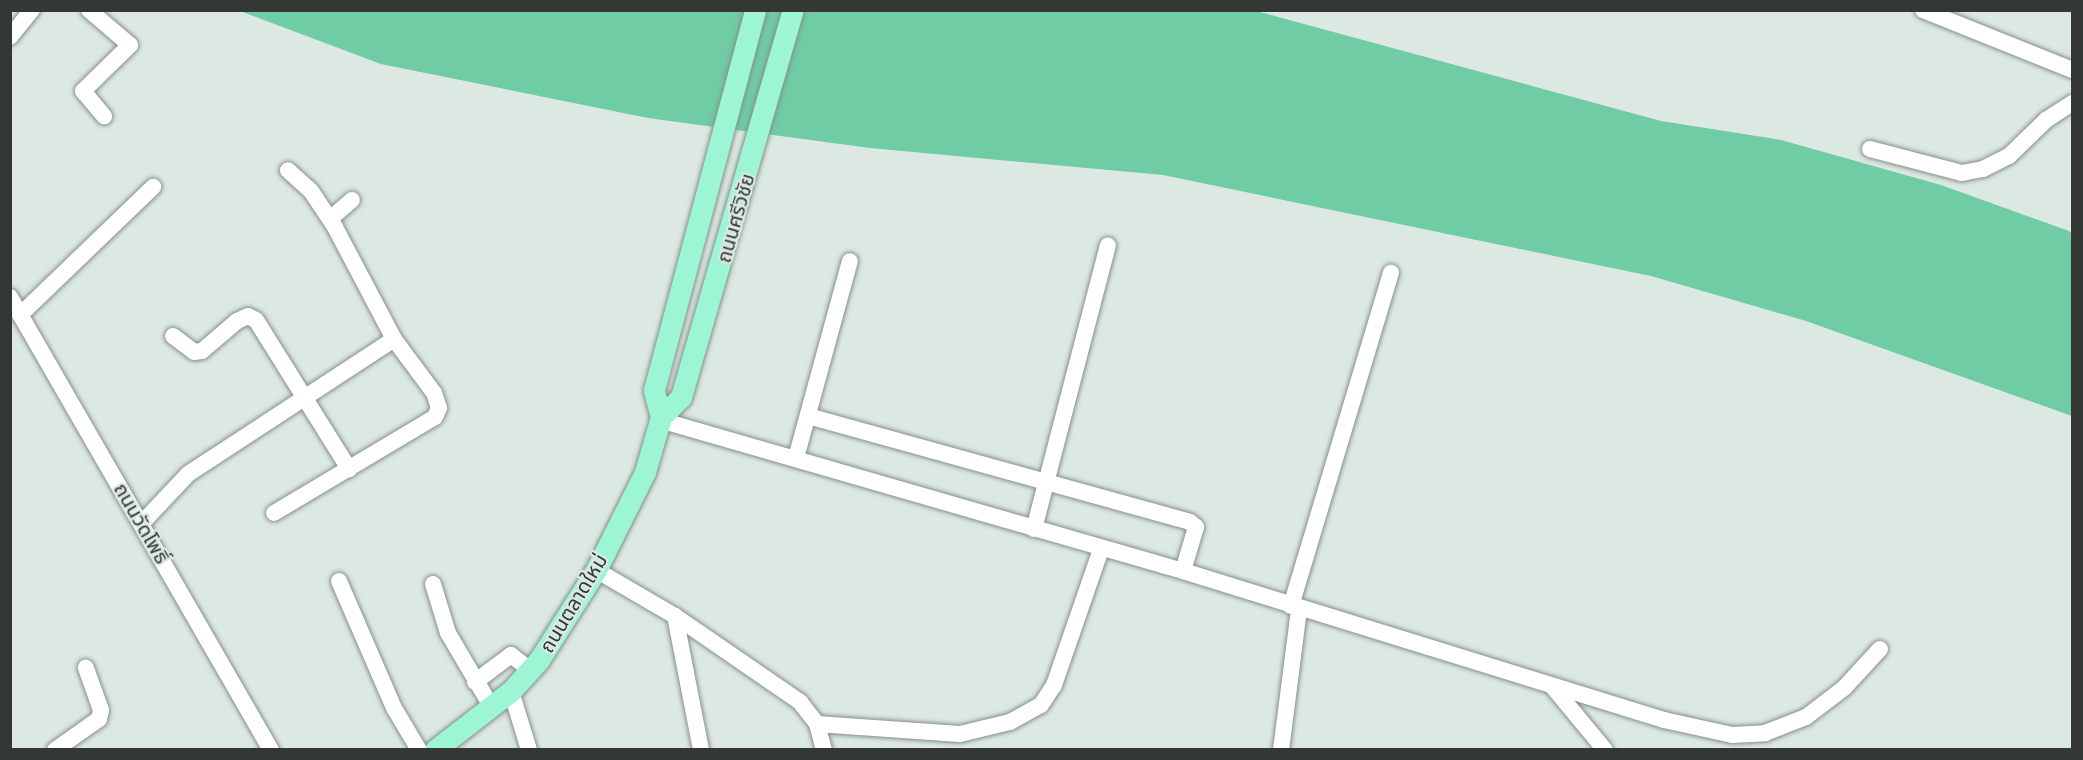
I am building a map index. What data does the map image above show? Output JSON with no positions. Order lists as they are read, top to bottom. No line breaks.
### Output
{"streets":{"main road":["ถนนศรีวิชัย","ถนนตลาดใหม่"],"street":["ถนนวัดโพธิ์"]},"crossings":[["ถนนศรีวิชัย","ถนนตลาดใหม่"]]}
